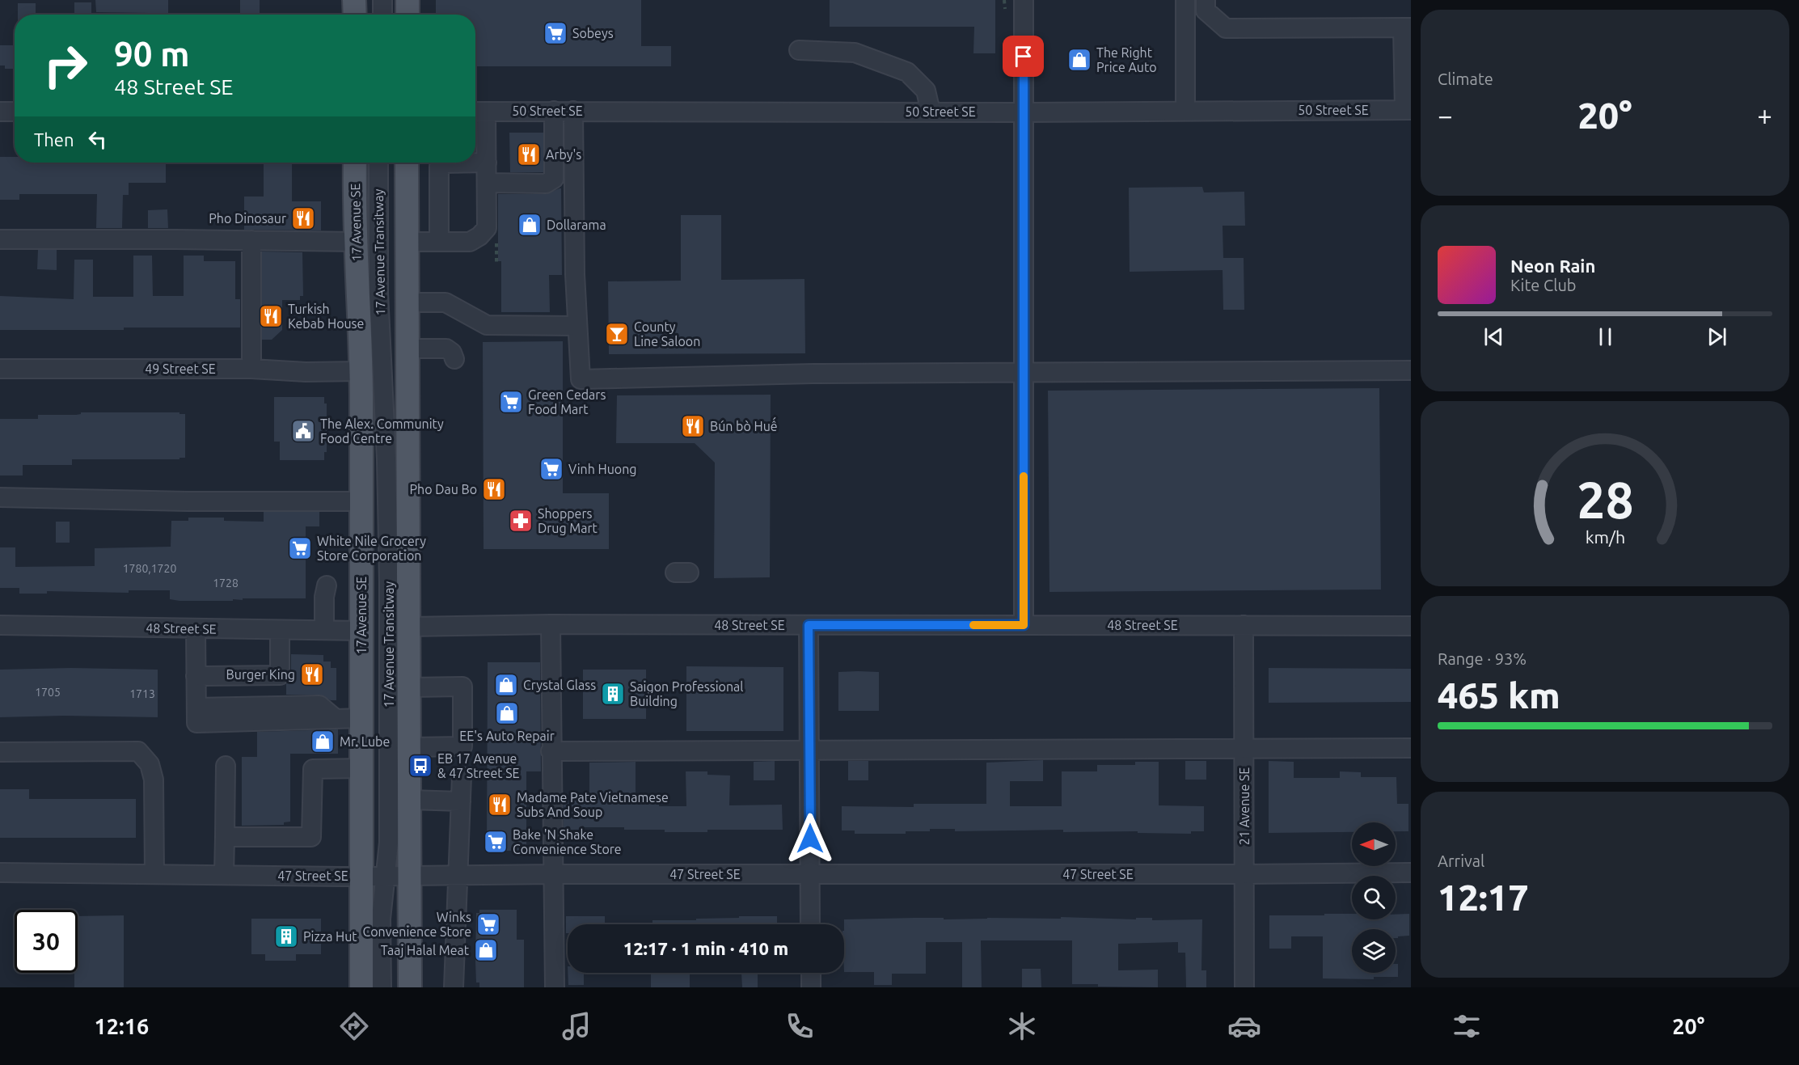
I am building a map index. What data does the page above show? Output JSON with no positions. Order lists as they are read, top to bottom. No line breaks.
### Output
{"streets":{"main road":["17 Avenue SE"],"street":["50 Street SE","17 Avenue Transitway","49 Street SE","48 Street SE","21 Avenue SE","47 Street SE"]},"crossings":[["17 Avenue SE","49 Street SE"],["17 Avenue SE","48 Street SE"],["17 Avenue SE","47 Street SE"],["17 Avenue Transitway","47 Street SE"],["48 Street SE","21 Avenue SE"],["21 Avenue SE","47 Street SE"]],"places":{"supermarket":["Sobeys","Green Cedars Food Mart","Vinh Huong","White Nile Grocery Store Corporation","Bake 'N Shake Convenience Store","Winks Convenience Store"],"shop":["The Right Price Auto","Dollarama","Crystal Glass","EE's Auto Repair","Mr. Lube","Taaj Halal Meat"],"restaurant":["Arby's","Pho Dinosaur","Turkish Kebab House","Bún bò Huế","Pho Dau Bo","Burger King","Madame Pate Vietnamese Subs And Soup"],"bar":["County Line Saloon"],"public building":["The Alex. Community Food Centre"],"pharmacy":["Shoppers Drug Mart"],"building":["Saigon Professional Building","Pizza Hut"],"bus stop":["EB 17 Avenue & 47 Street SE"]},"house_numbers":["1780,1720","1728","1705","1713"],"north":"left","page":{"tile":["Climate",["Range · 93%","465 km"],["Arrival","12:17"]],"turn":["90 m","48 Street SE"],"heat":["−","20°","+"],"then":"Then","song":["Neon Rain","Kite Club"],"limit":"30","trip":"12:17 · 1 min · 410 m","tabs":["12:16","20°"],"gauge":["28","km/h"]}}
